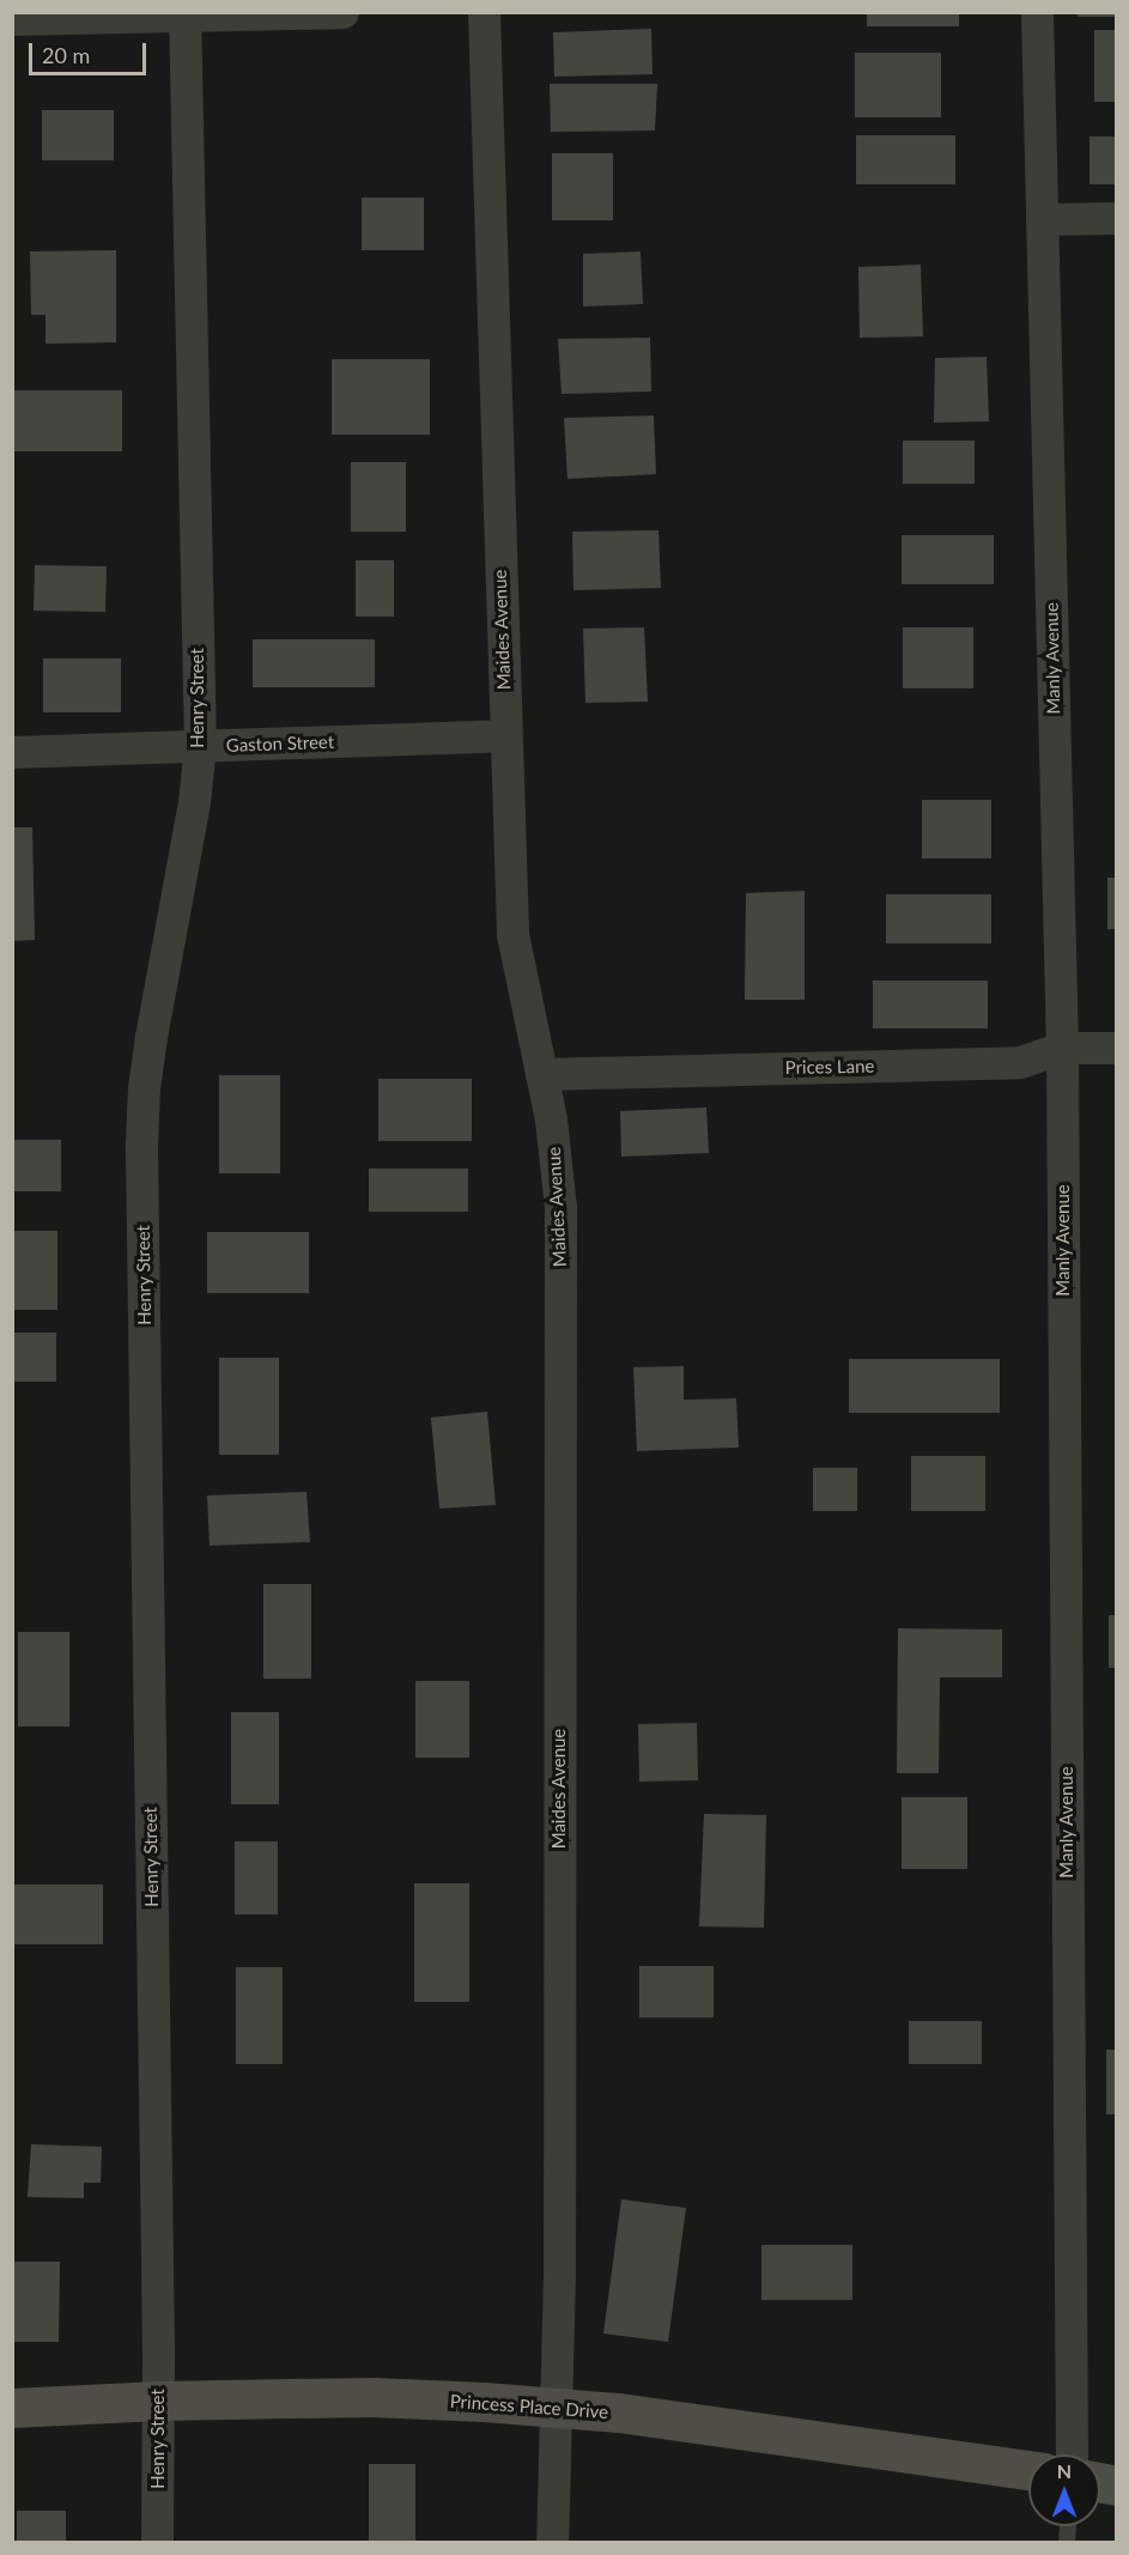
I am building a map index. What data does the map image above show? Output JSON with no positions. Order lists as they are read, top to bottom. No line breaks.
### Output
{"streets":{"street":["Maides Avenue","Manly Avenue","Henry Street","Gaston Street","Prices Lane","Princess Place Drive"]},"crossings":[["Maides Avenue","Gaston Street"],["Maides Avenue","Prices Lane"],["Maides Avenue","Princess Place Drive"],["Manly Avenue","Prices Lane"],["Henry Street","Gaston Street"],["Henry Street","Princess Place Drive"]],"scale_bar":"20 m","north":"top"}
